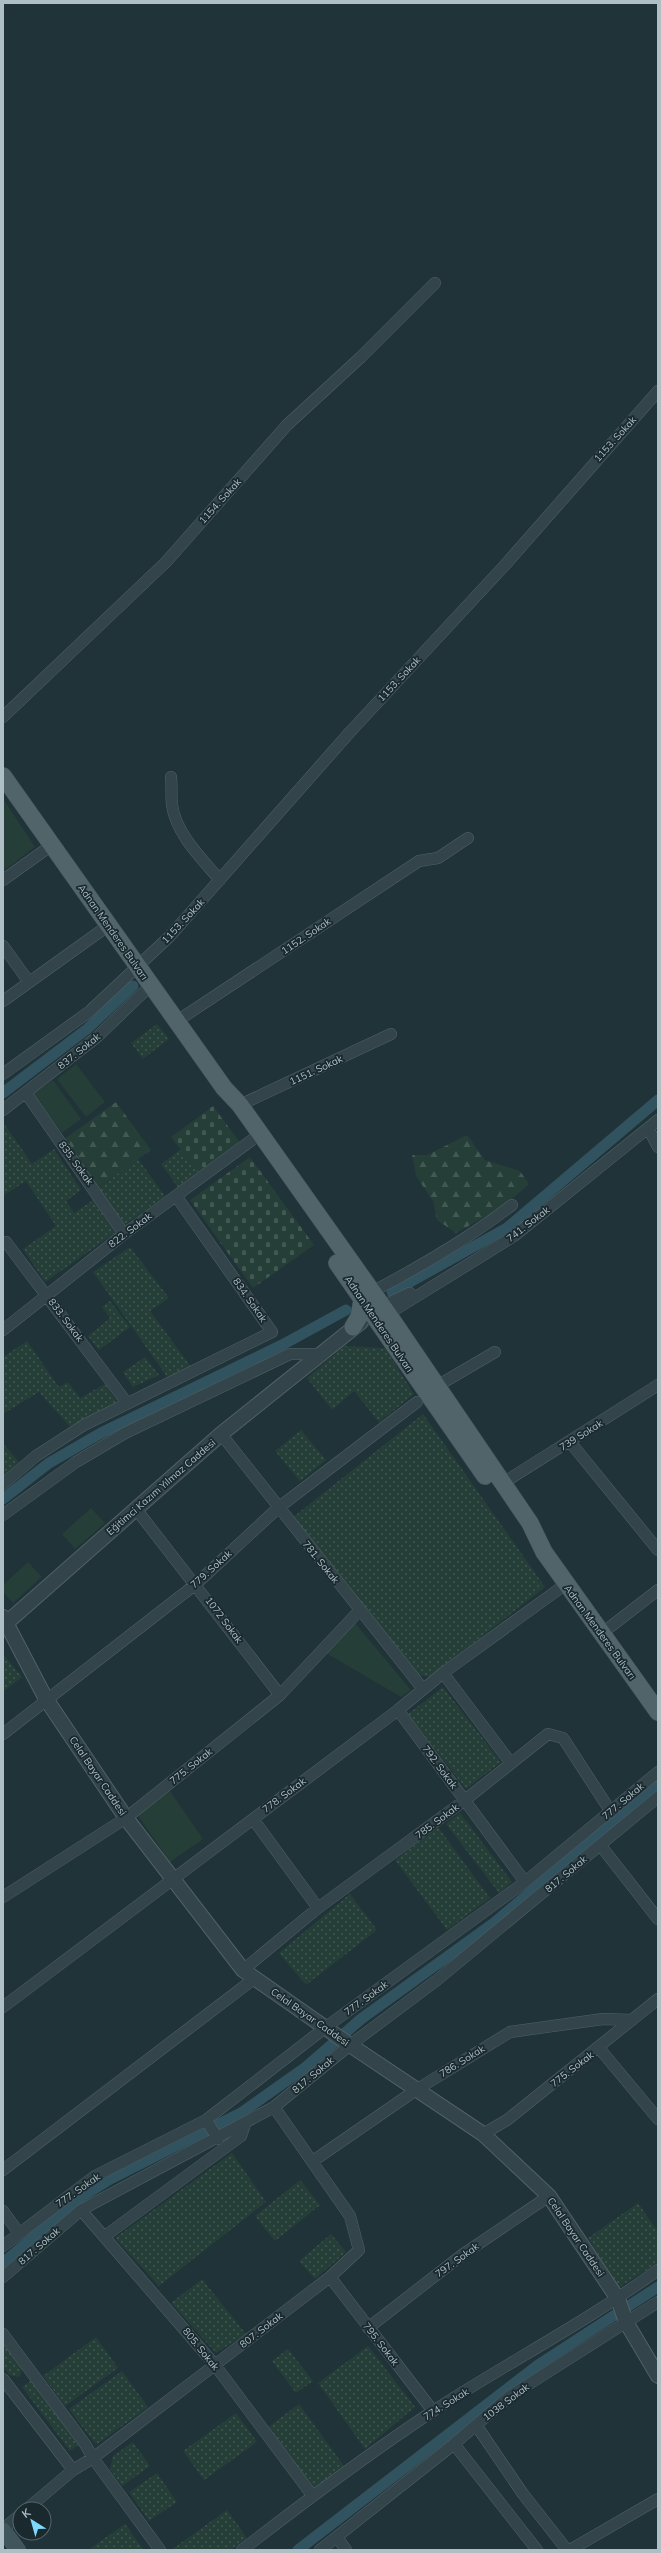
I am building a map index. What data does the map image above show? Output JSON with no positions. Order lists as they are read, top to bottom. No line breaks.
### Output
{"streets":{"main road":["Adnan Menderes Bulvarı"],"street":["1153. Sokak","1154. Sokak","1152. Sokak","837. Sokak","1151. Sokak","835. Sokak","741. Sokak","822. Sokak","834. Sokak","833. Sokak","739 Sokak","Eğitimci Kazım Yılmaz Caddesi","781. Sokak","779. Sokak","1072 Sokak","775. Sokak","792. Sokak","Celal Bayar Caddesi","778. Sokak","777. Sokak","785. Sokak","817. Sokak","786. Sokak","797. Sokak","807. Sokak","795. Sokak","805. Sokak","1038 Sokak","774. Sokak"]},"crossings":[["1153. Sokak","Adnan Menderes Bulvarı"],["Adnan Menderes Bulvarı","1152. Sokak"],["Adnan Menderes Bulvarı","837. Sokak"],["Adnan Menderes Bulvarı","1151. Sokak"],["Adnan Menderes Bulvarı","741. Sokak"],["Adnan Menderes Bulvarı","822. Sokak"],["Adnan Menderes Bulvarı","739 Sokak"],["Adnan Menderes Bulvarı","Eğitimci Kazım Yılmaz Caddesi"],["Adnan Menderes Bulvarı","778. Sokak"],["837. Sokak","835. Sokak"],["835. Sokak","822. Sokak"],["741. Sokak","Eğitimci Kazım Yılmaz Caddesi"],["822. Sokak","834. Sokak"],["822. Sokak","833. Sokak"],["834. Sokak","833. Sokak"],["Eğitimci Kazım Yılmaz Caddesi","781. Sokak"],["Eğitimci Kazım Yılmaz Caddesi","1072 Sokak"],["Eğitimci Kazım Yılmaz Caddesi","Celal Bayar Caddesi"],["781. Sokak","779. Sokak"],["781. Sokak","775. Sokak"],["781. Sokak","778. Sokak"],["779. Sokak","1072 Sokak"],["779. Sokak","Celal Bayar Caddesi"],["1072 Sokak","775. Sokak"],["775. Sokak","Celal Bayar Caddesi"],["775. Sokak","786. Sokak"],["792. Sokak","778. Sokak"],["792. Sokak","777. Sokak"],["792. Sokak","785. Sokak"],["Celal Bayar Caddesi","778. Sokak"],["Celal Bayar Caddesi","777. Sokak"],["Celal Bayar Caddesi","785. Sokak"],["Celal Bayar Caddesi","817. Sokak"],["Celal Bayar Caddesi","786. Sokak"],["Celal Bayar Caddesi","797. Sokak"],["Celal Bayar Caddesi","1038 Sokak"],["Celal Bayar Caddesi","774. Sokak"],["777. Sokak","785. Sokak"],["817. Sokak","807. Sokak"],["817. Sokak","805. Sokak"],["786. Sokak","807. Sokak"],["797. Sokak","795. Sokak"],["807. Sokak","795. Sokak"],["807. Sokak","805. Sokak"],["795. Sokak","774. Sokak"],["805. Sokak","774. Sokak"]],"north":"top left"}
